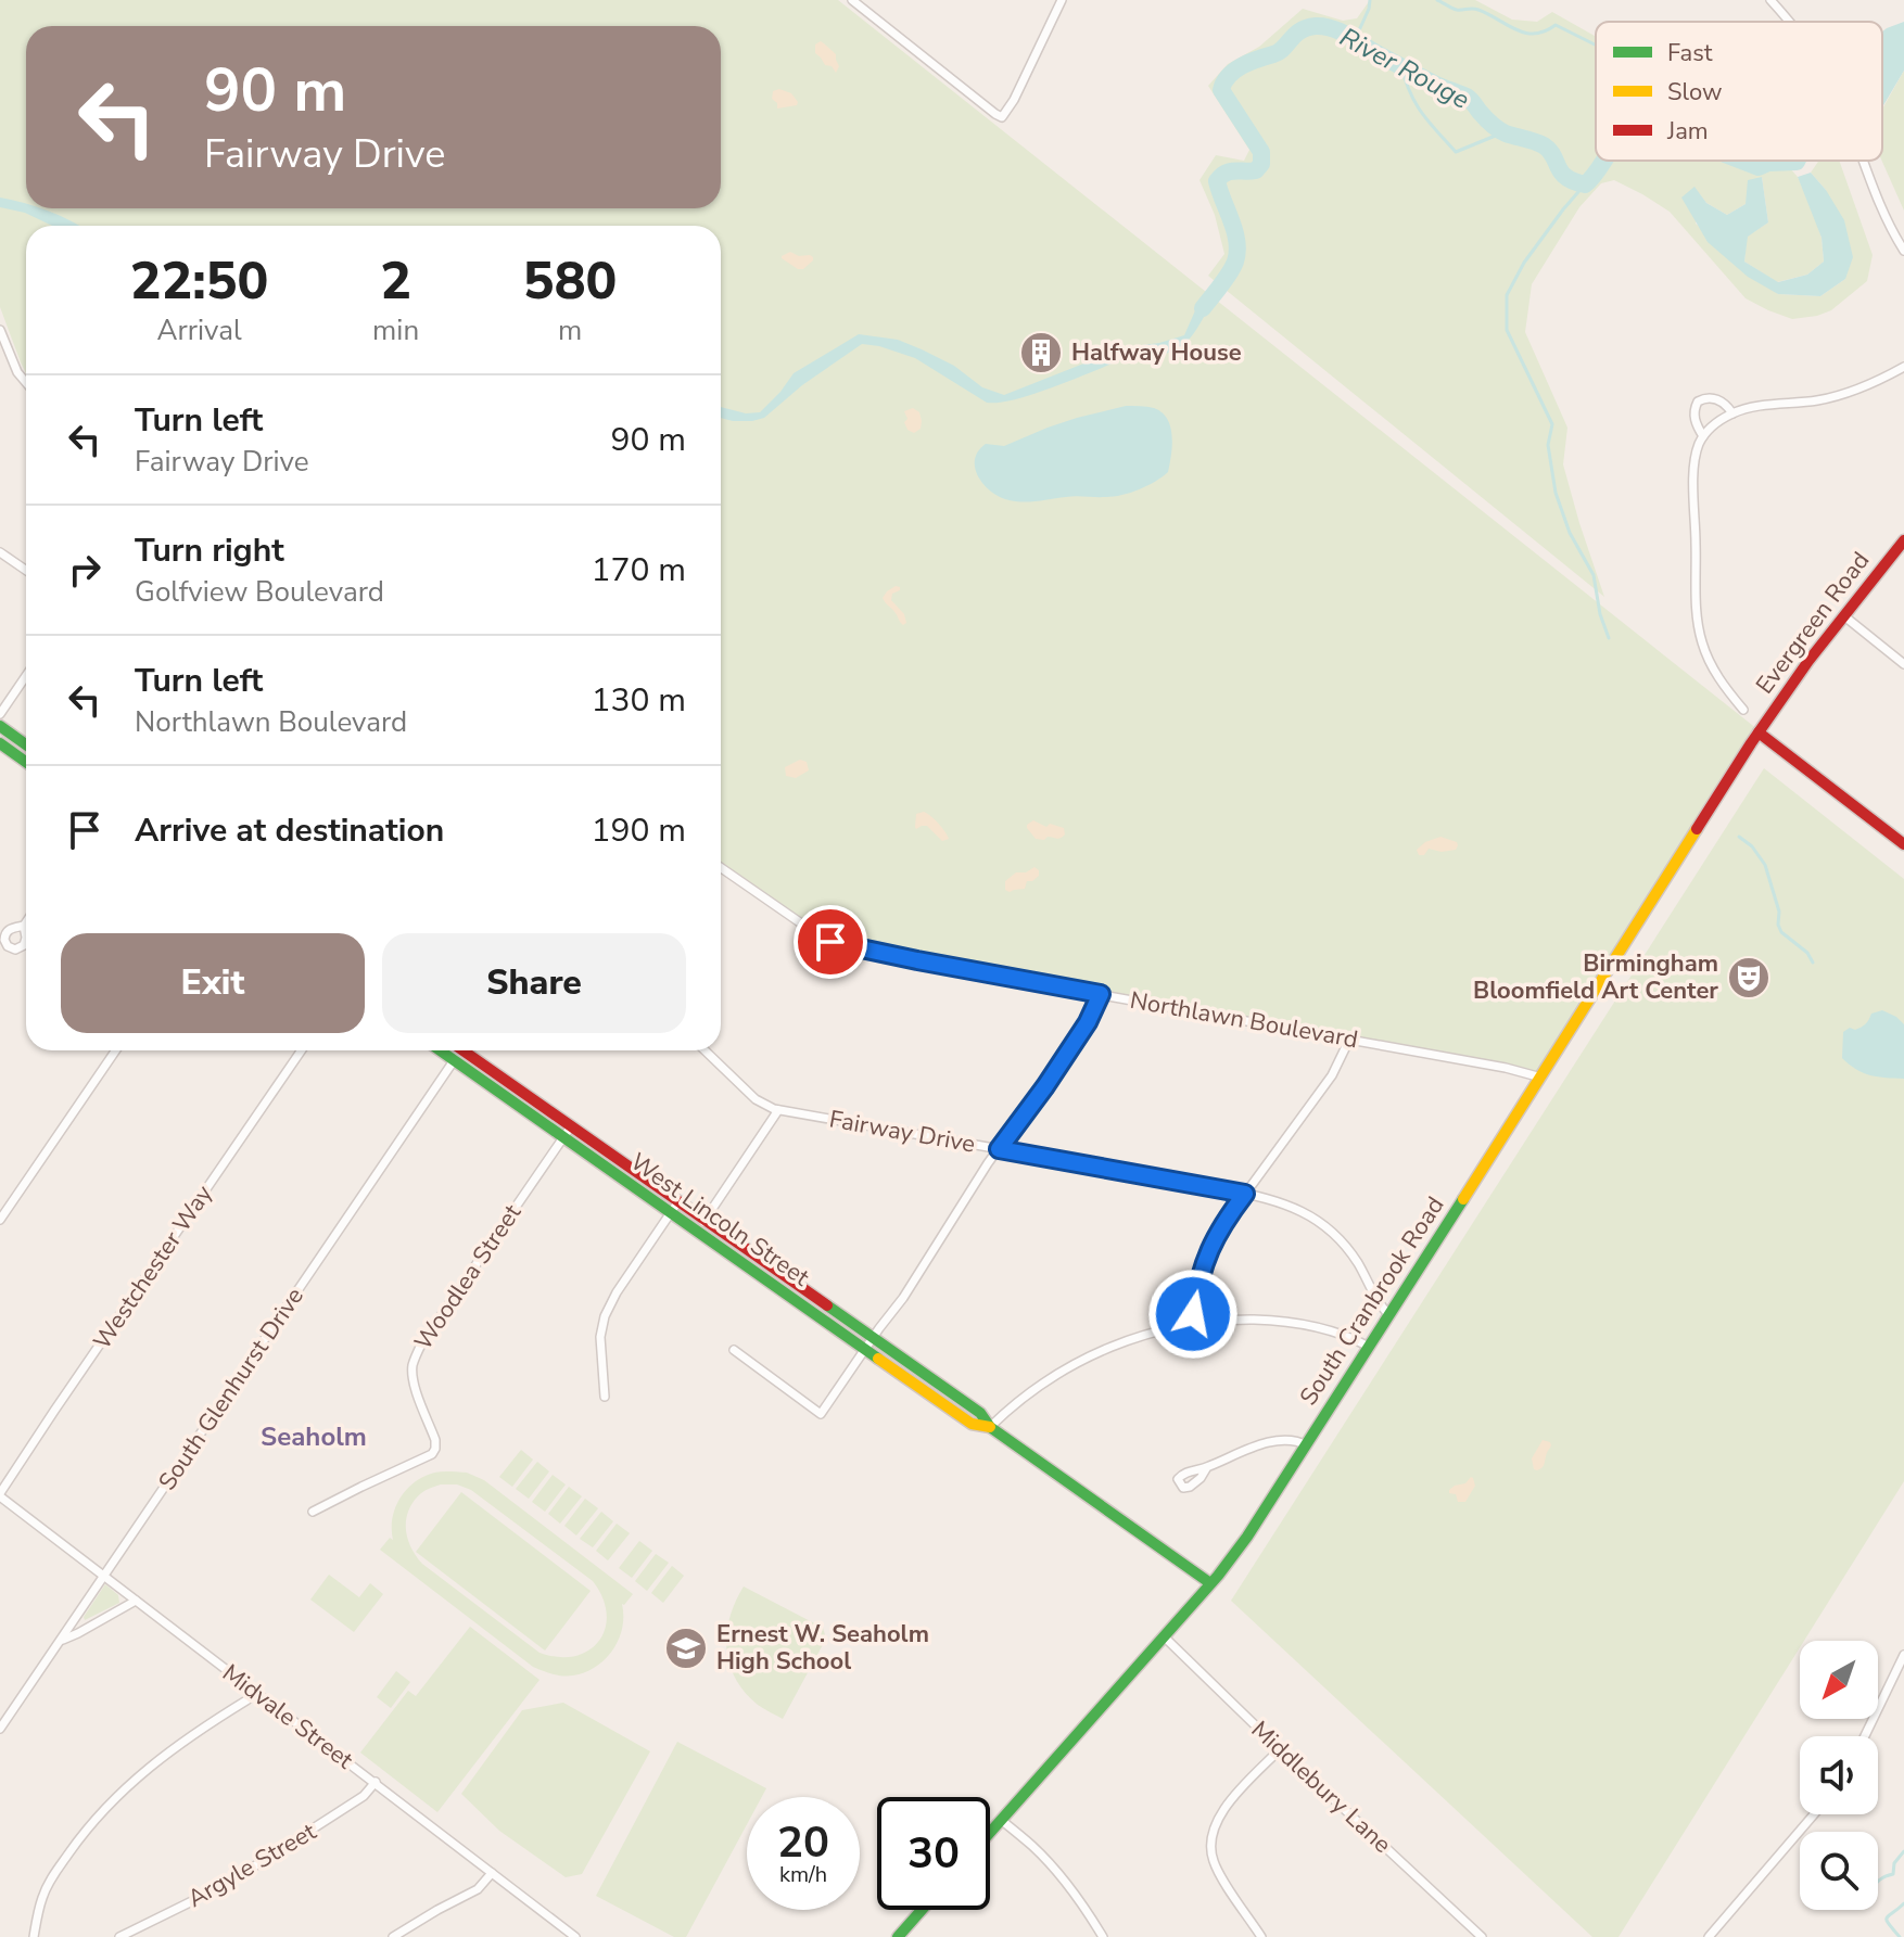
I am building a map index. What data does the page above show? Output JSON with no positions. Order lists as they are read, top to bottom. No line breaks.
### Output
{"streets":{"street":["Evergreen Road","Northlawn Boulevard","Fairway Drive","West Lincoln Street","Westchester Way","Woodlea Street","South Cranbrook Road","South Glenhurst Drive","Midvale Street","Middlebury Lane","Argyle Street"]},"crossings":[["Evergreen Road","South Cranbrook Road"],["Northlawn Boulevard","South Cranbrook Road"],["Fairway Drive","South Cranbrook Road"],["West Lincoln Street","Woodlea Street"],["West Lincoln Street","South Cranbrook Road"],["West Lincoln Street","South Glenhurst Drive"],["Westchester Way","Midvale Street"],["South Cranbrook Road","Middlebury Lane"],["South Glenhurst Drive","Midvale Street"],["Midvale Street","Argyle Street"]],"districts":["Seaholm"],"water":["River Rouge"],"places":{"building":["Halfway House"],"theatre":["Birmingham Bloomfield Art Center"],"school or university":["Ernest W. Seaholm High School"]},"legend":["Fast","Slow","Jam"],"north":"bottom left","page":{"turn":["90 m","Fairway Drive"],"eta":["22:50","Arrival","2","min","580","m"],"list":[{"name":"Turn left","note":"Fairway Drive","value":"90 m"},{"name":"Turn right","note":"Golfview Boulevard","value":"170 m"},{"name":"Turn left","note":"Northlawn Boulevard","value":"130 m"},{"name":"Arrive at destination","value":"190 m"}],"buttons":["Exit","Share"],"speed":"20 km/h","limit":"30"}}
